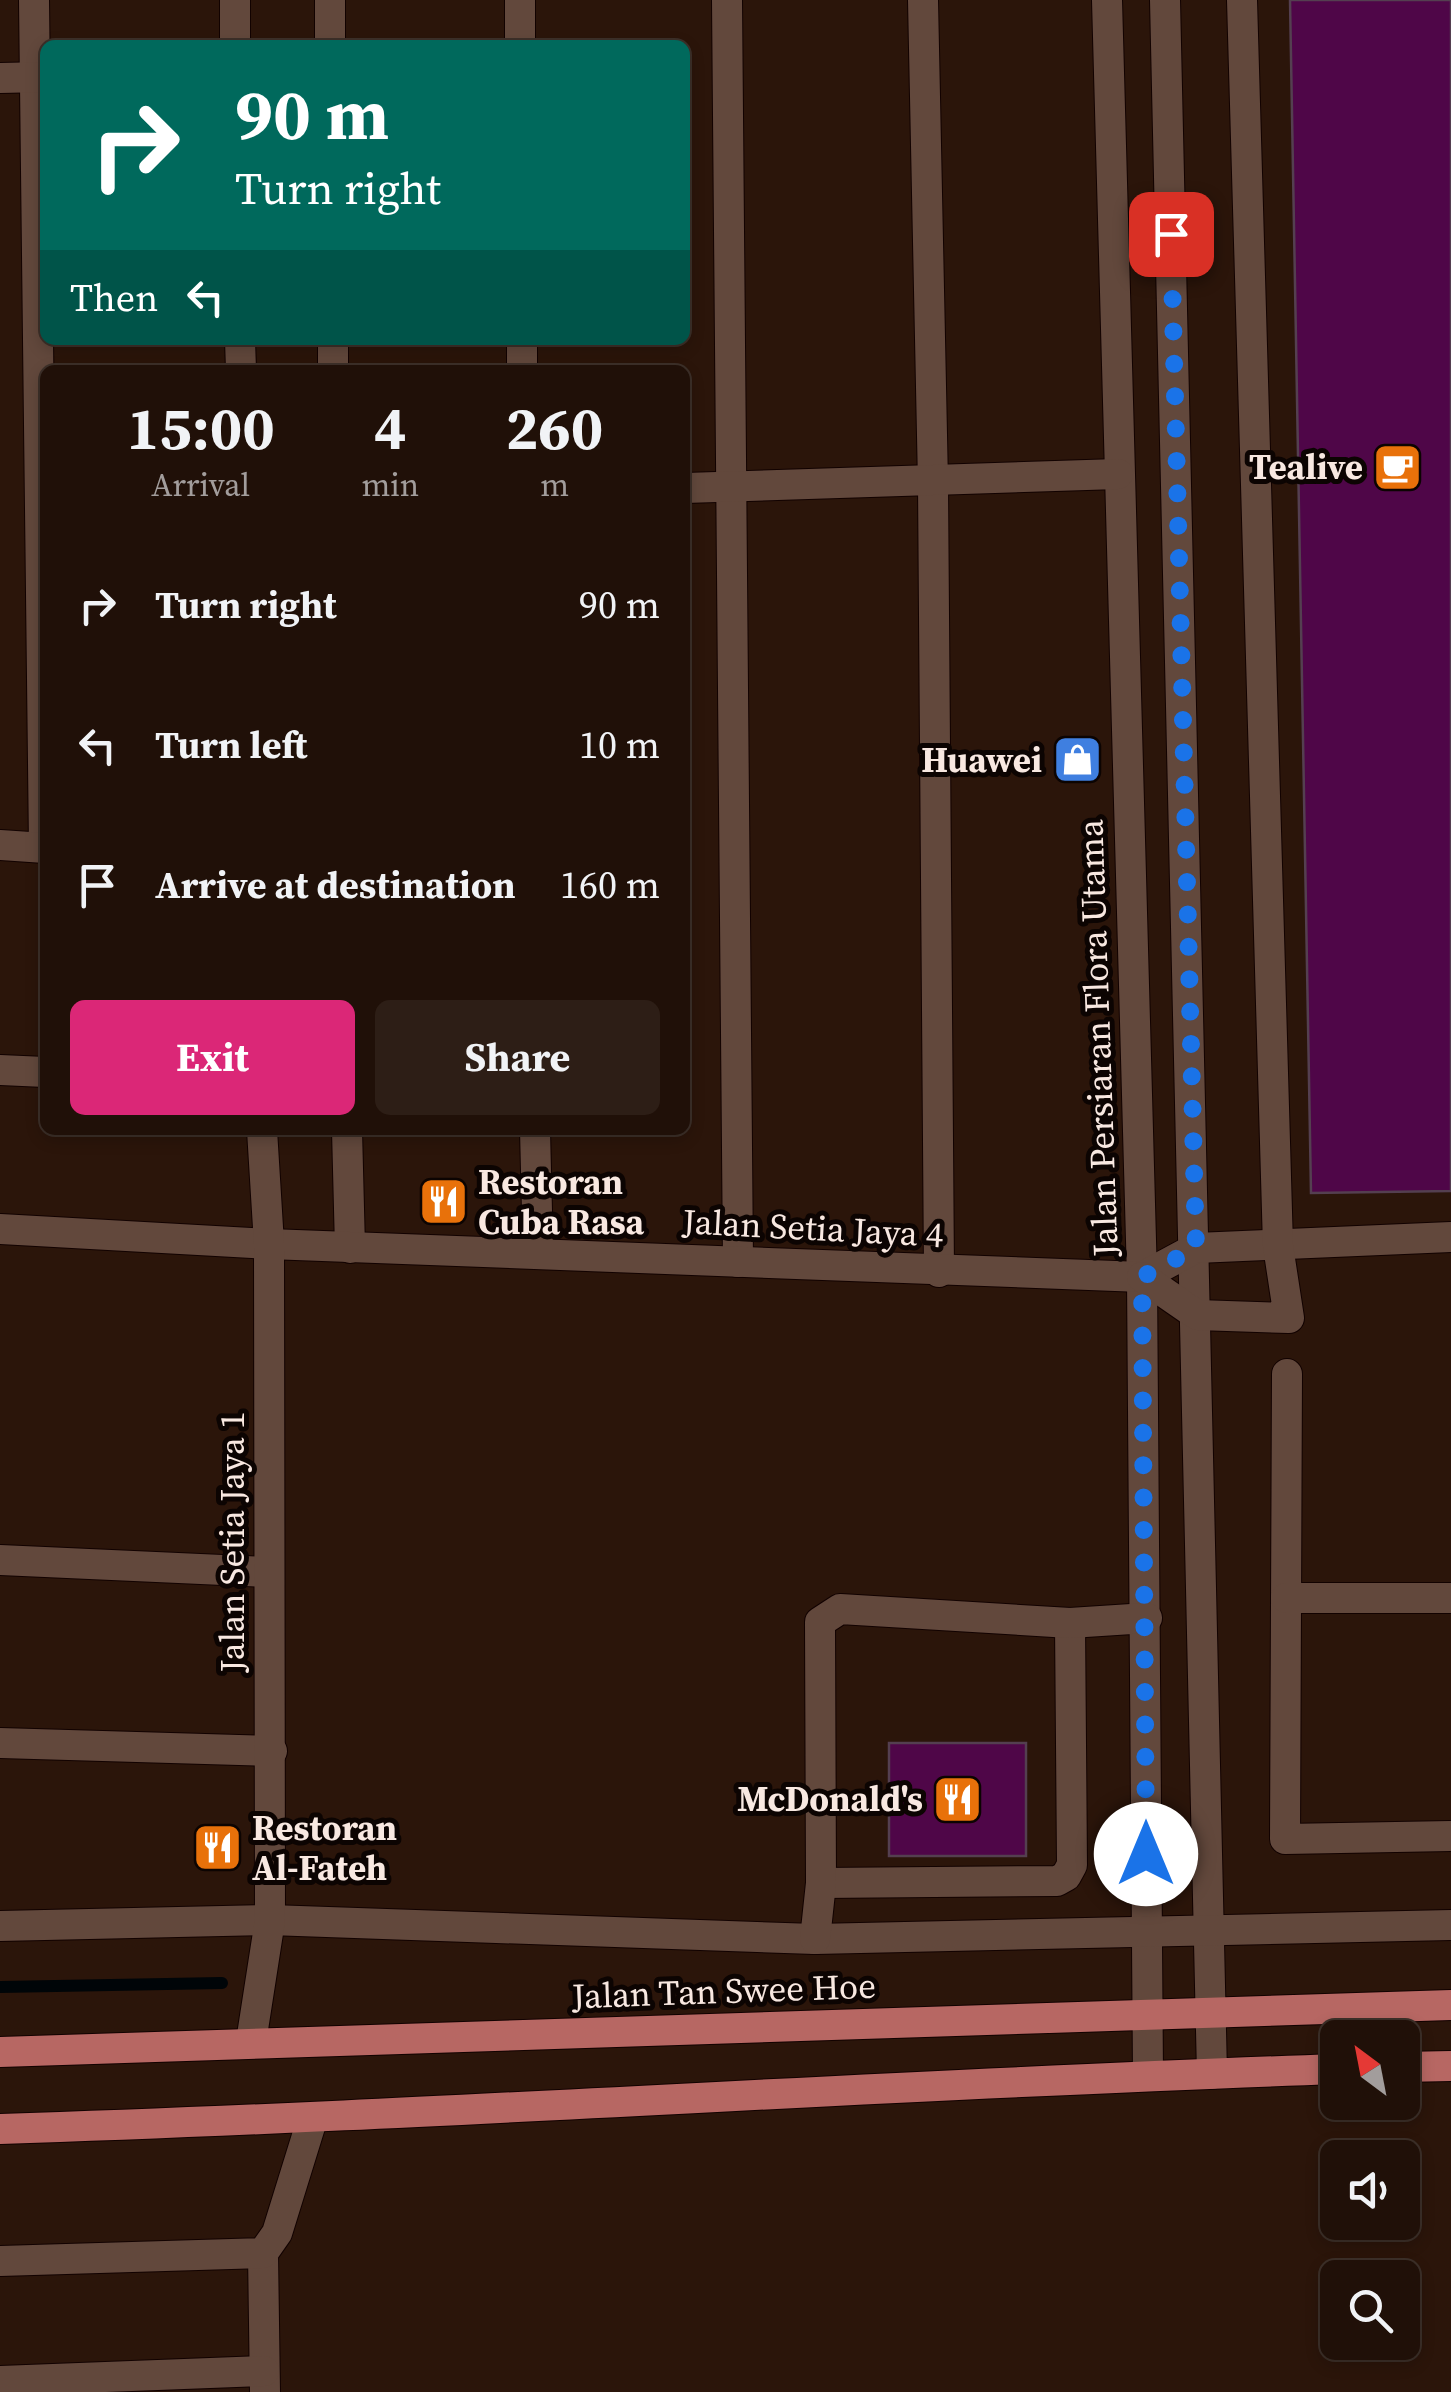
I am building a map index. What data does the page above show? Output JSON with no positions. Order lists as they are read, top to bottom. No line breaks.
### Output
{"streets":{"main road":["Jalan Tan Swee Hoe"],"street":["Jalan Persiaran Flora Utama","Jalan Setia Jaya 4","Jalan Setia Jaya 1"]},"crossings":[["Jalan Persiaran Flora Utama","Jalan Setia Jaya 4"],["Jalan Persiaran Flora Utama","Jalan Tan Swee Hoe"],["Jalan Setia Jaya 4","Jalan Setia Jaya 1"],["Jalan Setia Jaya 1","Jalan Tan Swee Hoe"]],"places":{"cafe":["Tealive"],"shop":["Huawei"],"restaurant":["Restoran Cuba Rasa","McDonald's","Restoran Al-Fateh"]},"north":"top left","page":{"turn":["90 m","Turn right"],"then":"Then","eta":["15:00","Arrival","4","min","260","m"],"list":[{"name":"Turn right","value":"90 m"},{"name":"Turn left","value":"10 m"},{"name":"Arrive at destination","value":"160 m"}],"buttons":["Exit","Share"]}}
